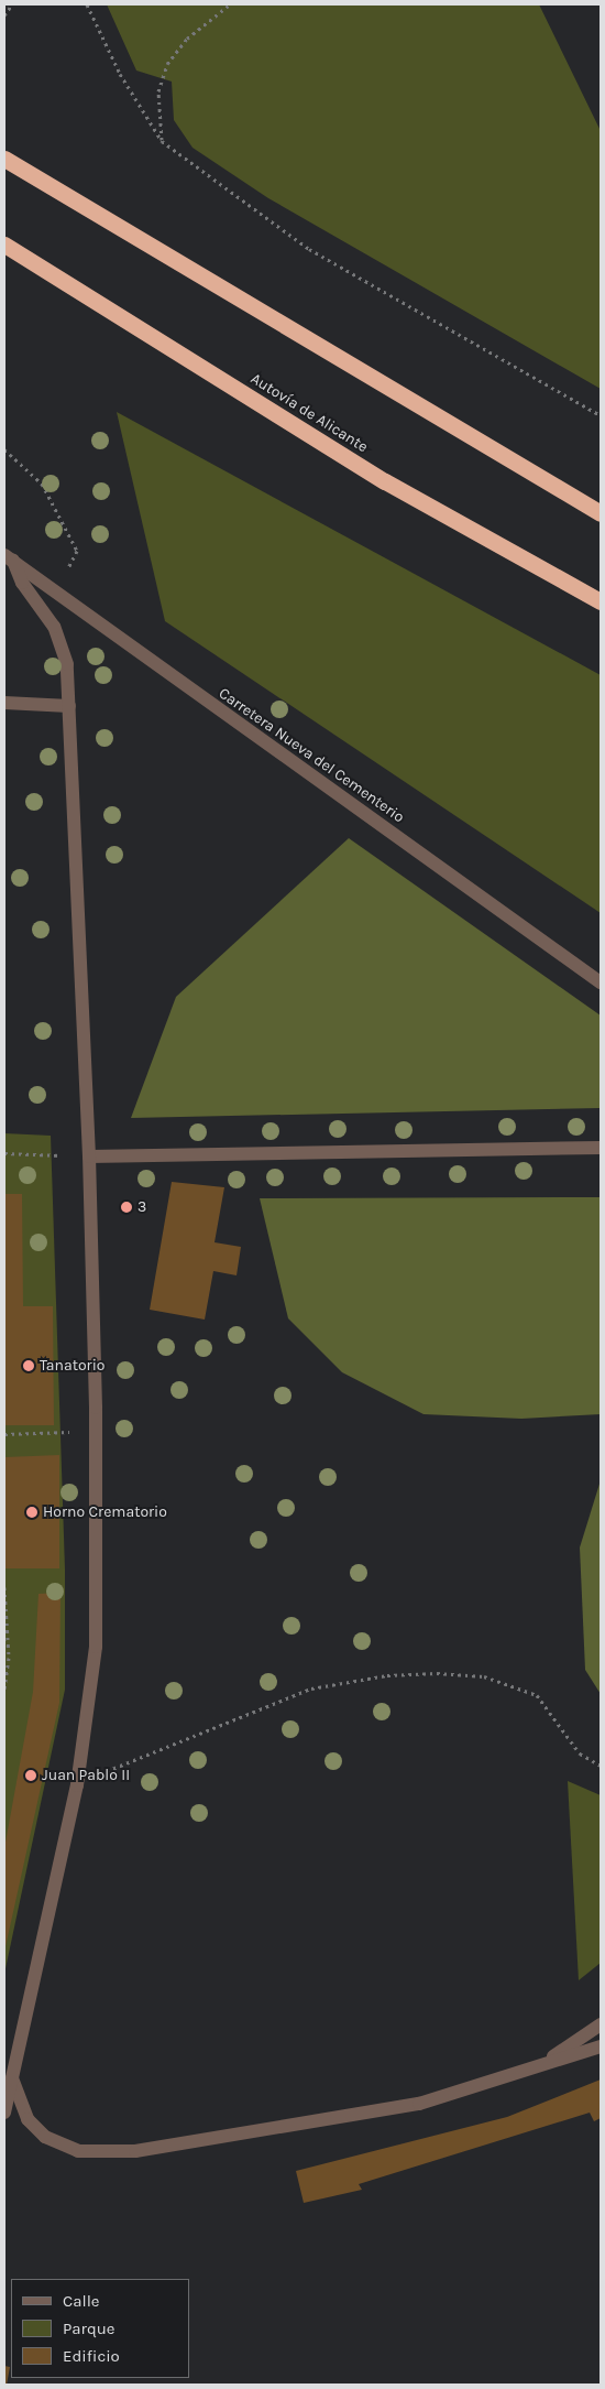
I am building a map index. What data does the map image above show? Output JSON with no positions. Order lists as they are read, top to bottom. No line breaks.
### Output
{"streets":{"highway":["Autovía de Alicante"],"street":["Carretera Nueva del Cementerio"]},"places":["3","Tanatorio","Horno Crematorio","Juan Pablo II"],"legend":["Calle","Parque","Edificio"]}
